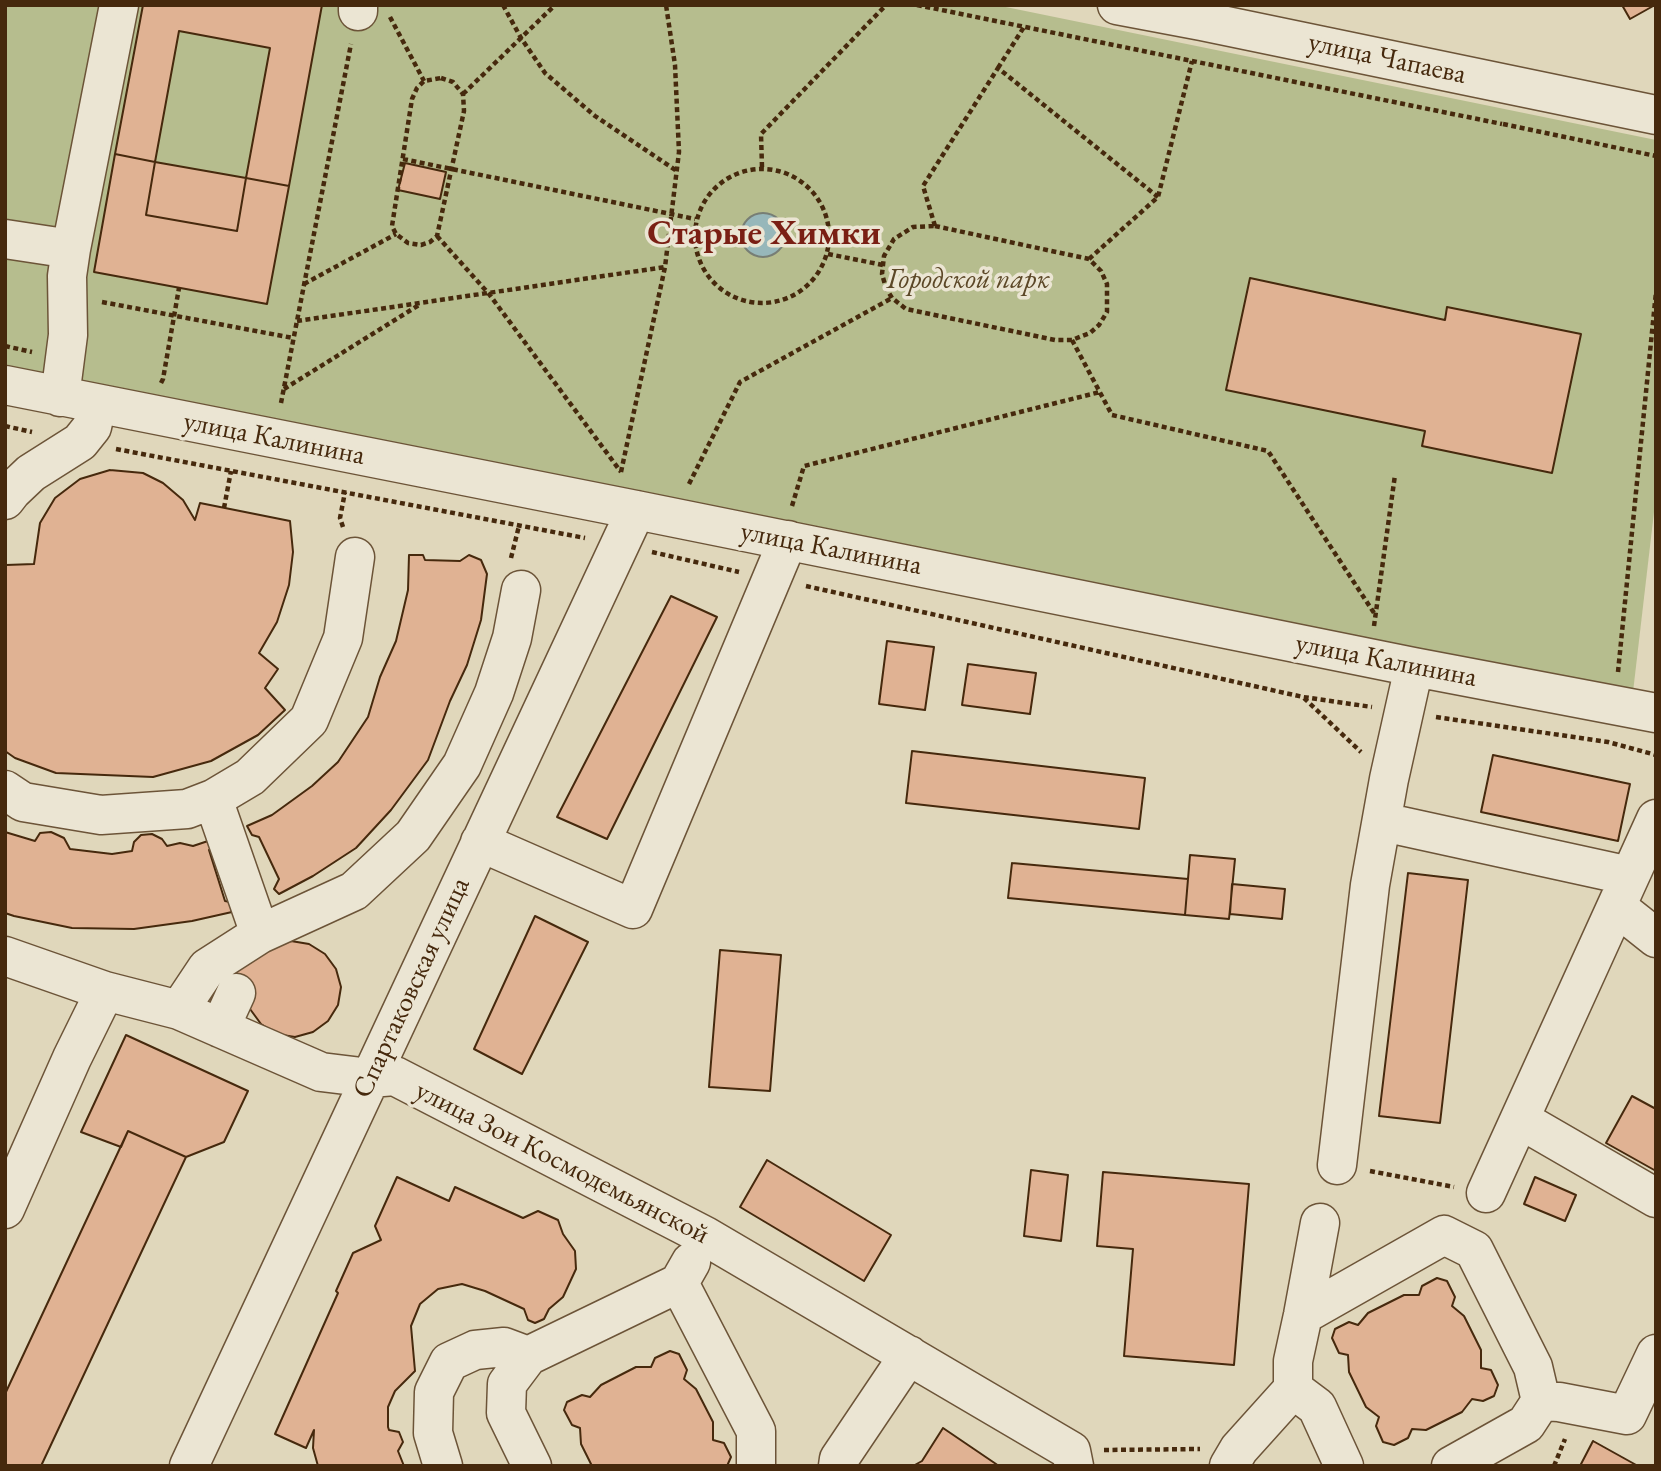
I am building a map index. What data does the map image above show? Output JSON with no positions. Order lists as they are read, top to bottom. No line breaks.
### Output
{"streets":{"street":["улица Чапаева","улица Калинина","Спартаковская улица","улица Зои Космодемьянской"]},"crossings":[["улица Калинина","Спартаковская улица"],["Спартаковская улица","улица Зои Космодемьянской"]],"districts":["Старые Химки"],"parks":["Городской парк"]}
